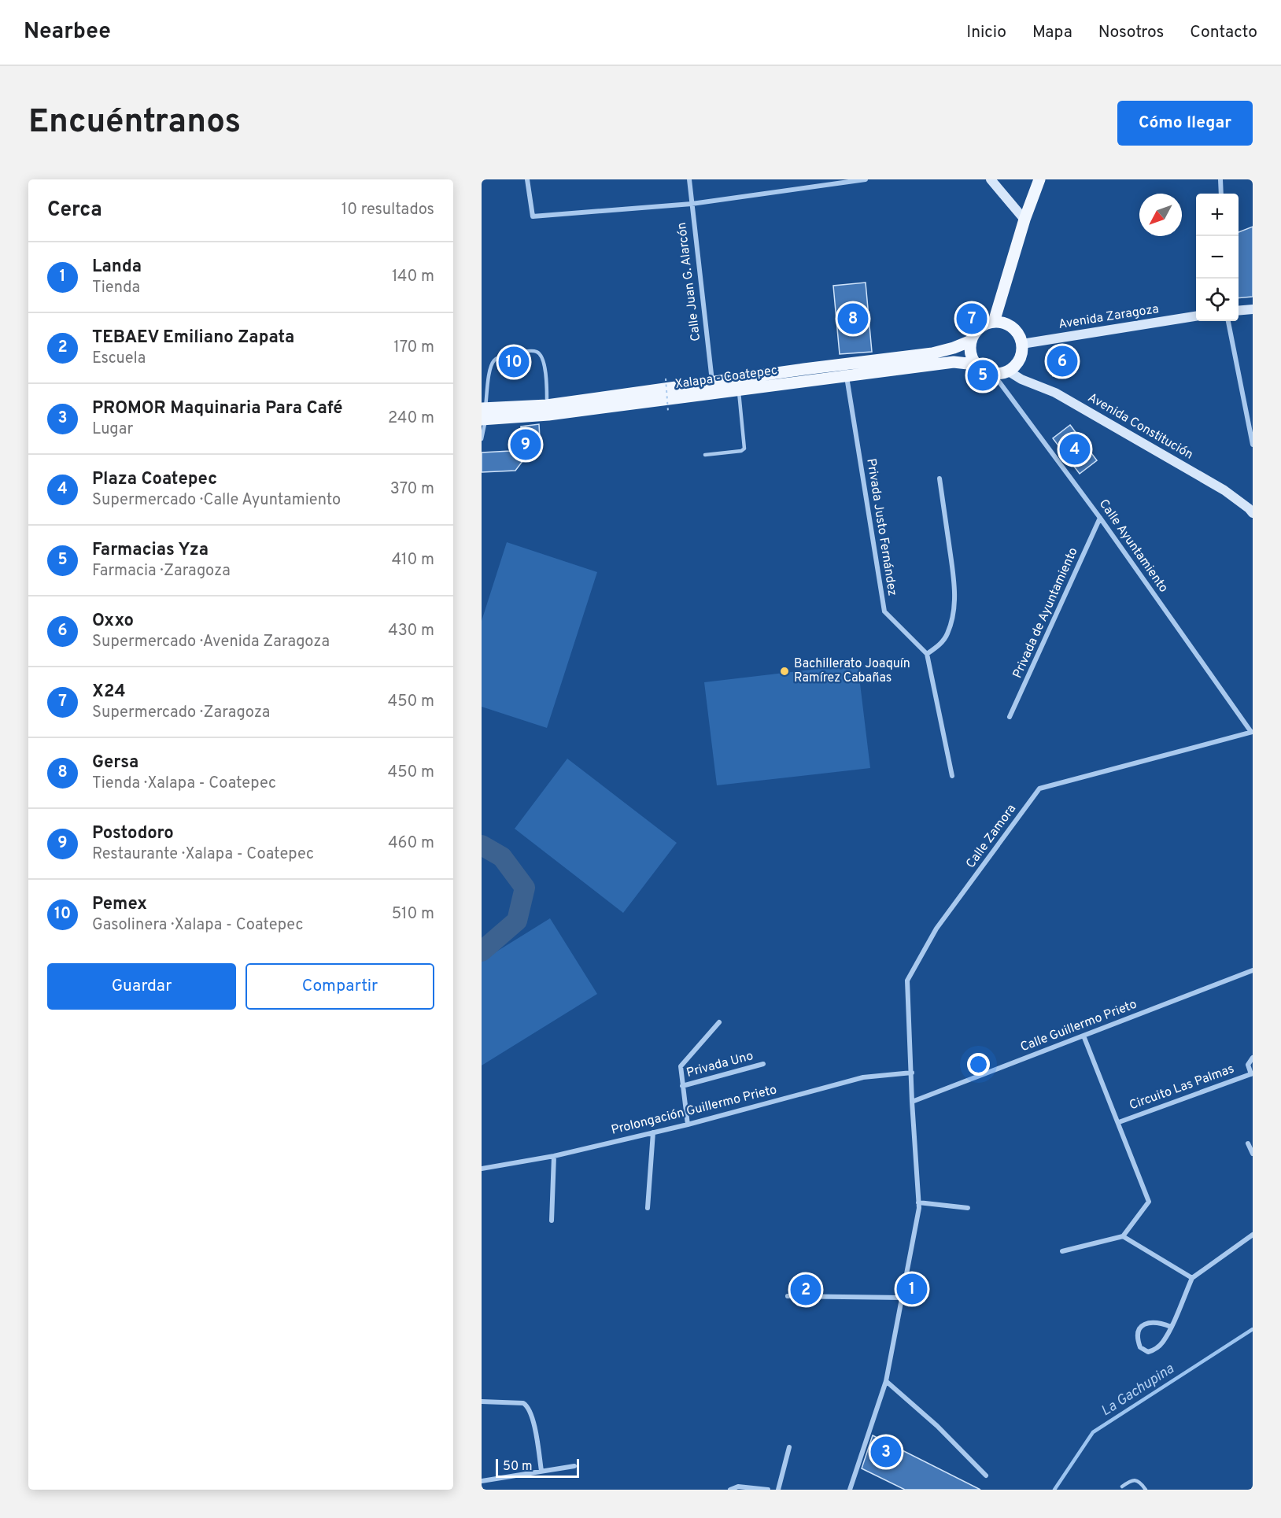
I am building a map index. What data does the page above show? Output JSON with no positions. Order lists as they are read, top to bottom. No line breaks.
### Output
{"streets":{"main road":["Avenida Zaragoza","Xalapa - Coatepec","Avenida Constitución"],"street":["Calle Juan G. Alarcón","Privada Justo Fernández","Calle Ayuntamiento","Privada de Ayuntamiento","Calle Zamora","Calle Guillermo Prieto","Privada Uno","Circuito Las Palmas","Prolongación Guillermo Prieto"]},"crossings":[["Calle Juan G. Alarcón","Xalapa - Coatepec"],["Avenida Zaragoza","Xalapa - Coatepec"],["Avenida Zaragoza","Avenida Constitución"],["Avenida Zaragoza","Calle Ayuntamiento"],["Xalapa - Coatepec","Avenida Constitución"],["Xalapa - Coatepec","Privada Justo Fernández"],["Xalapa - Coatepec","Calle Ayuntamiento"],["Avenida Constitución","Calle Ayuntamiento"],["Calle Ayuntamiento","Privada de Ayuntamiento"],["Calle Ayuntamiento","Calle Zamora"],["Calle Zamora","Calle Guillermo Prieto"],["Calle Zamora","Prolongación Guillermo Prieto"],["Calle Guillermo Prieto","Circuito Las Palmas"]],"water":["La Gachupina"],"places":["Bachillerato Joaquín Ramírez Cabañas"],"scale_bar":"50 m","north":"bottom left","page":{"header":"Nearbee","nav":["Inicio","Mapa","Nosotros","Contacto"],"buttons":["Cómo llegar",["Guardar","Compartir"]],"title":"Encuéntranos","heading":["Cerca","10 resultados"],"map_buttons":["+","−"],"list":[{"mark":"1","name":"Landa","note":"Tienda","value":"140 m"},{"mark":"2","name":"TEBAEV Emiliano Zapata","note":"Escuela","value":"170 m"},{"mark":"3","name":"PROMOR Maquinaria Para Café","note":"Lugar","value":"240 m"},{"mark":"4","name":"Plaza Coatepec","note":"Supermercado · Calle Ayuntamiento","value":"370 m"},{"mark":"5","name":"Farmacias Yza","note":"Farmacia · Zaragoza","value":"410 m"},{"mark":"6","name":"Oxxo","note":"Supermercado · Avenida Zaragoza","value":"430 m"},{"mark":"7","name":"X24","note":"Supermercado · Zaragoza","value":"450 m"},{"mark":"8","name":"Gersa","note":"Tienda · Xalapa - Coatepec","value":"450 m"},{"mark":"9","name":"Postodoro","note":"Restaurante · Xalapa - Coatepec","value":"460 m"},{"mark":"10","name":"Pemex","note":"Gasolinera · Xalapa - Coatepec","value":"510 m"}],"pins":["7","8","6","10","5","9","4","1","2","3"],"scale":"50 m"}}
